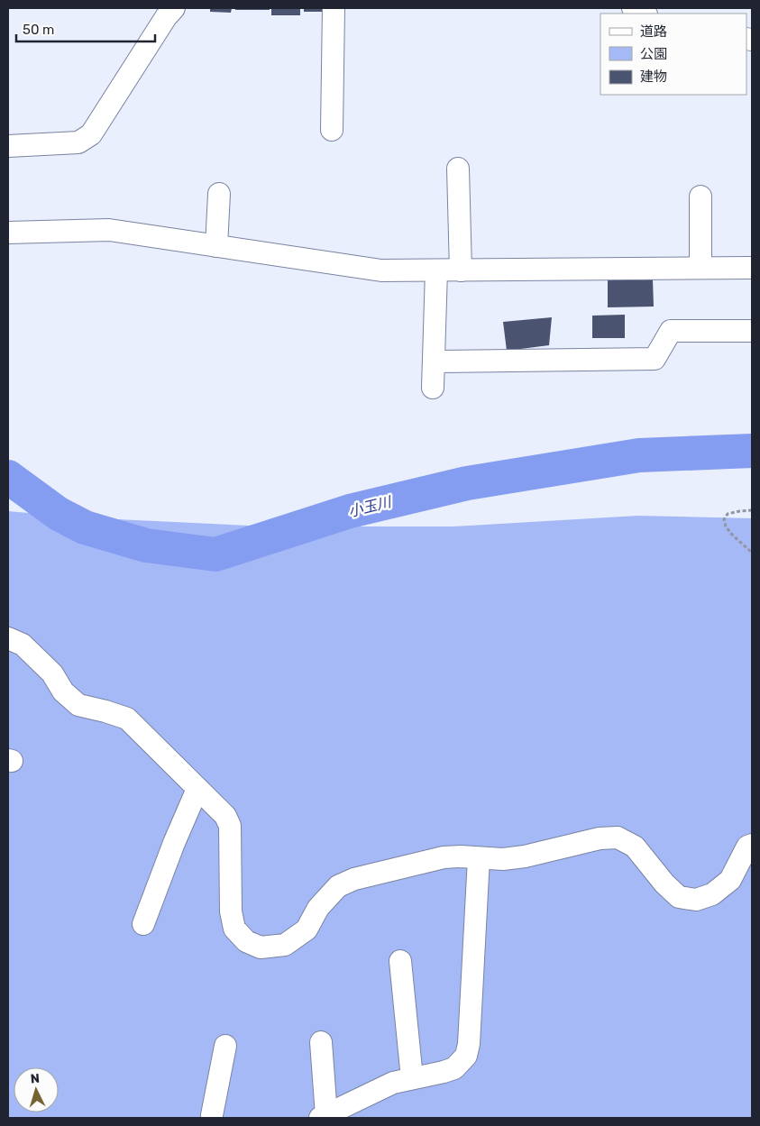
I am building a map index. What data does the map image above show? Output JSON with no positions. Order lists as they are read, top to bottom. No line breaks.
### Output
{"water":["小玉川"],"legend":["道路","公園","建物"],"scale_bar":"50 m","north":"top"}
